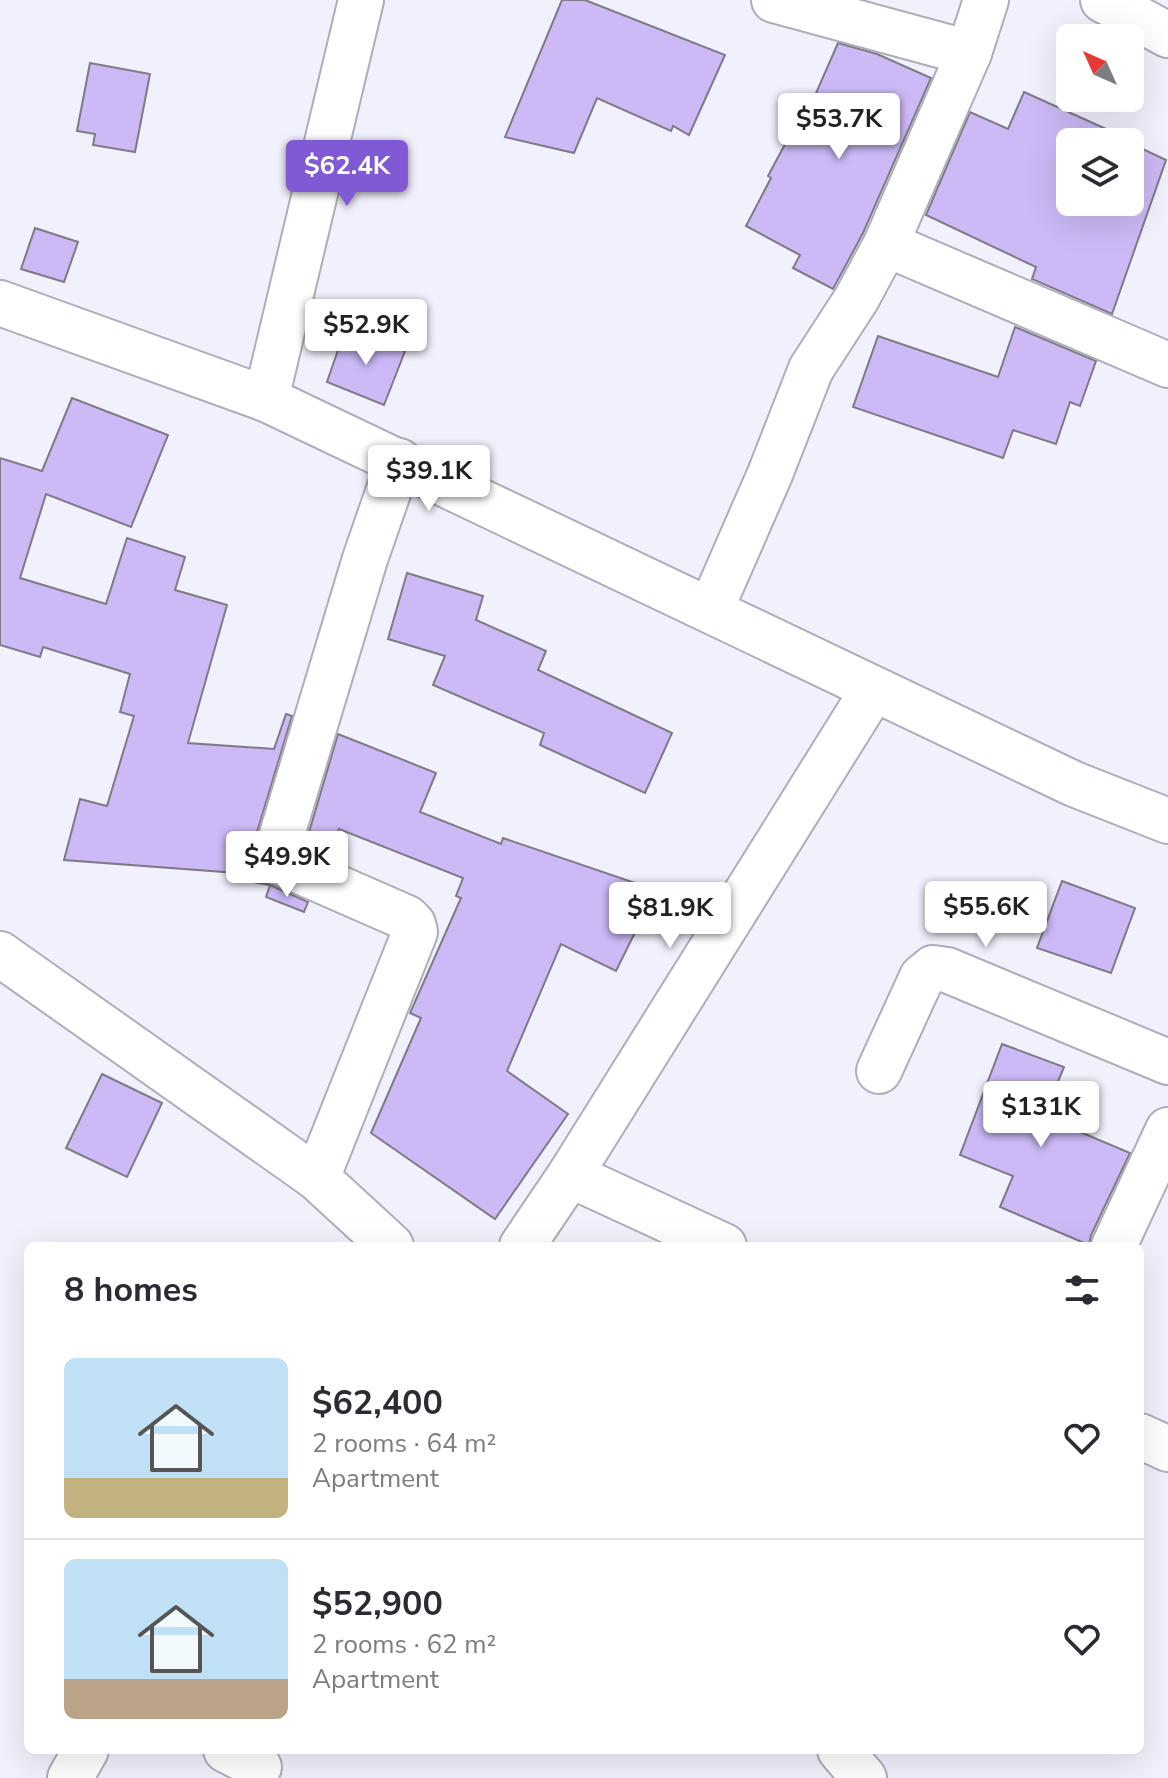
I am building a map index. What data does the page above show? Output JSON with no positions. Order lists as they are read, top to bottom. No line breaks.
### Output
{"north":"top left","page":{"price":["$53.7K","$62.4K","$52.9K","$39.1K","$49.9K","$55.6K","$81.9K","$131K"],"heading":"8 homes","list":[{"name":"$62,400","note":"2 rooms · 64 m² · Apartment"},{"name":"$52,900","note":"2 rooms · 62 m² · Apartment"}]}}
